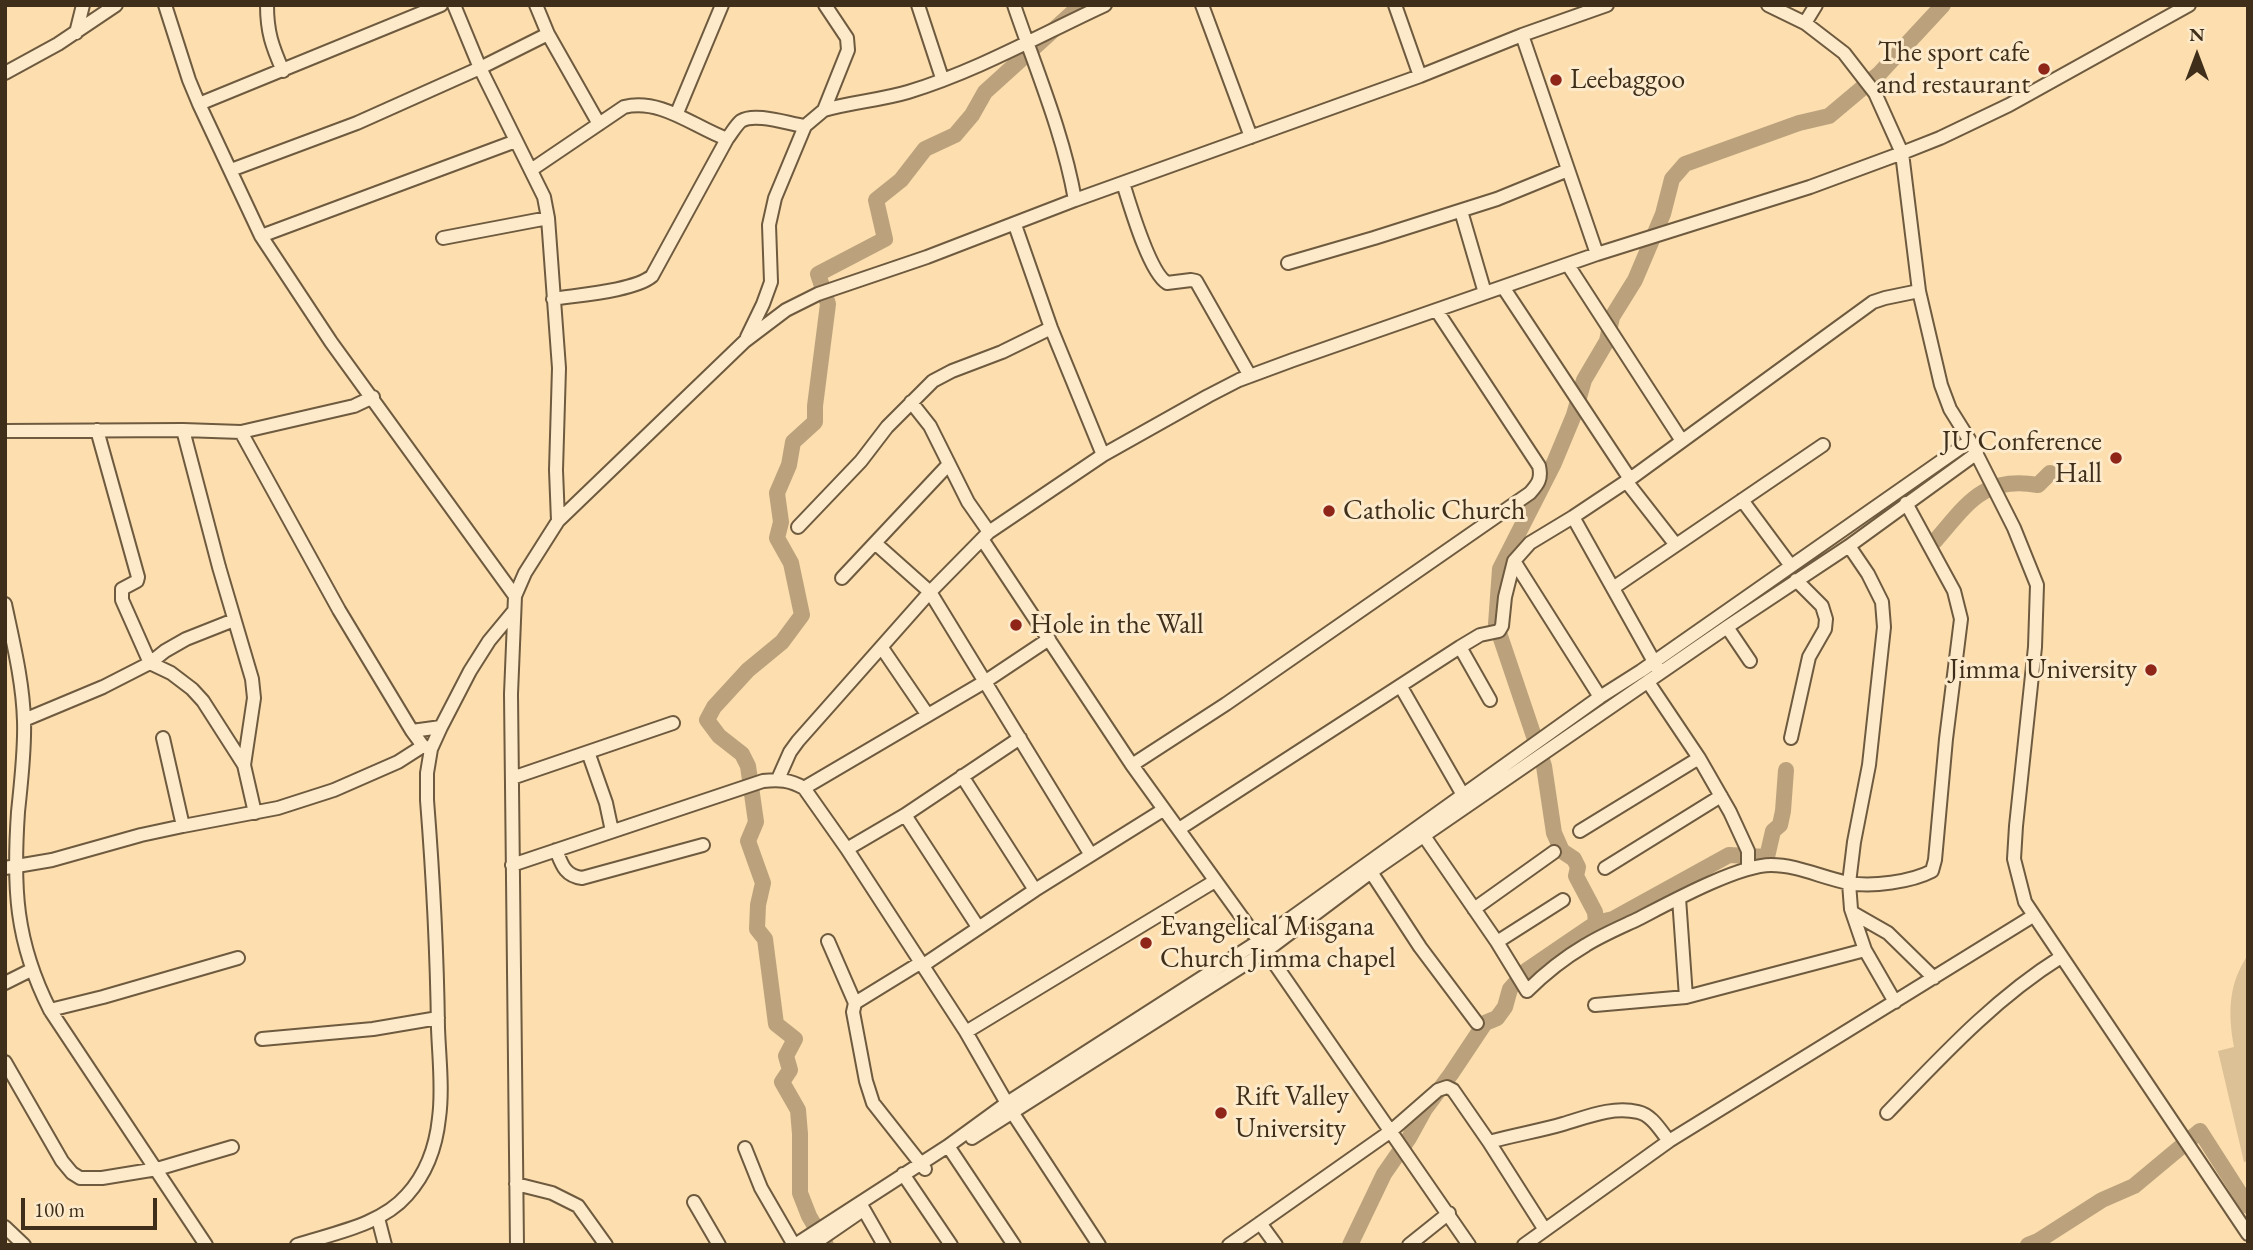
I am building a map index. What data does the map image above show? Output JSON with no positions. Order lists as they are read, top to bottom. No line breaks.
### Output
{"places":["The sport cafe and restaurant","Leebaggoo","JU Conference Hall","Catholic Church","Hole in the Wall","Jimma University","Evangelical Misgana Church Jimma chapel","Rift Valley University"],"scale_bar":"100 m","north":"top"}
